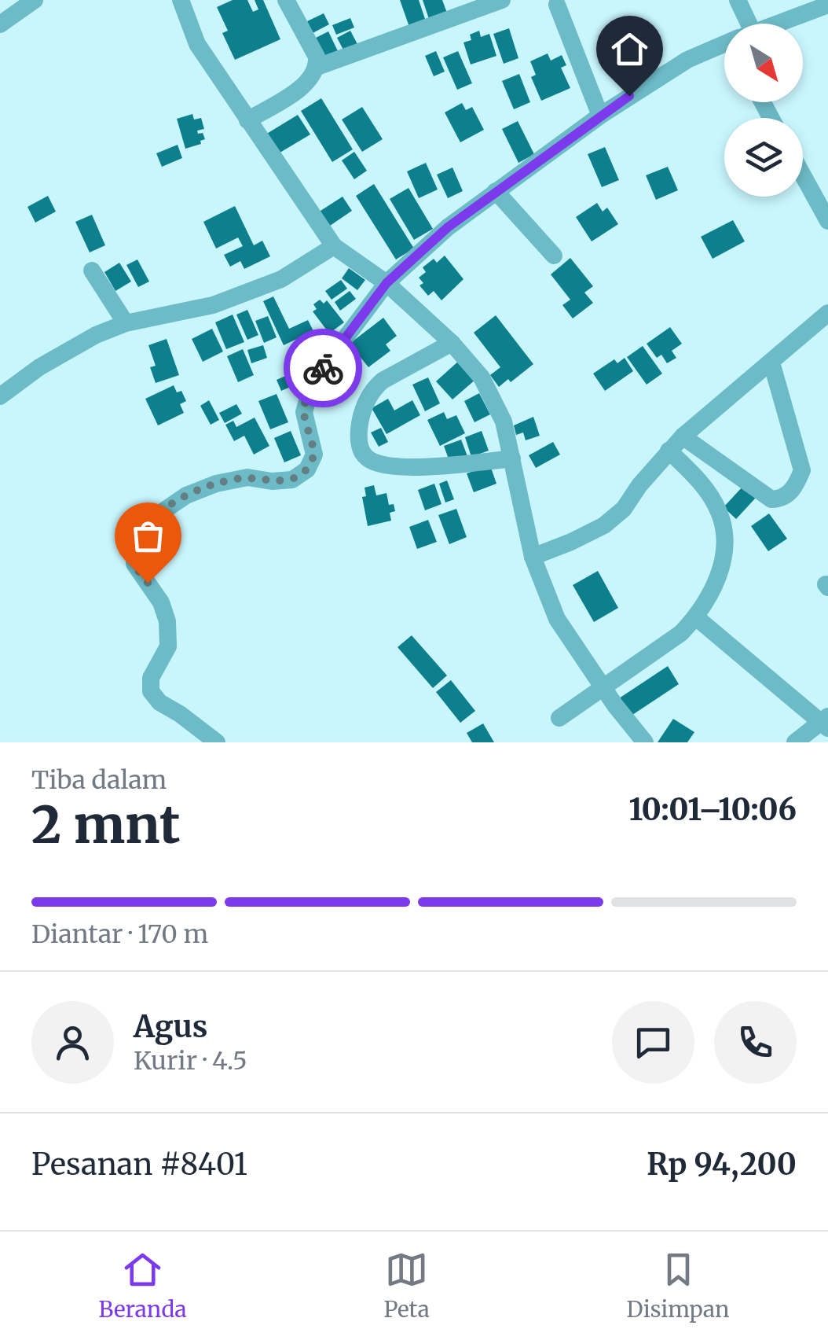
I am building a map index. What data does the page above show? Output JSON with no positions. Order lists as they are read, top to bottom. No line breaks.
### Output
{"north":"bottom right","page":{"heading":["2 mnt","Tiba dalam","10:01–10:06"],"panel":["Agus","Kurir · 4.5","Pesanan #8401","Rp 94,200"],"bar":"Diantar · 170 m","tabs":["Beranda","Peta","Disimpan"]}}
